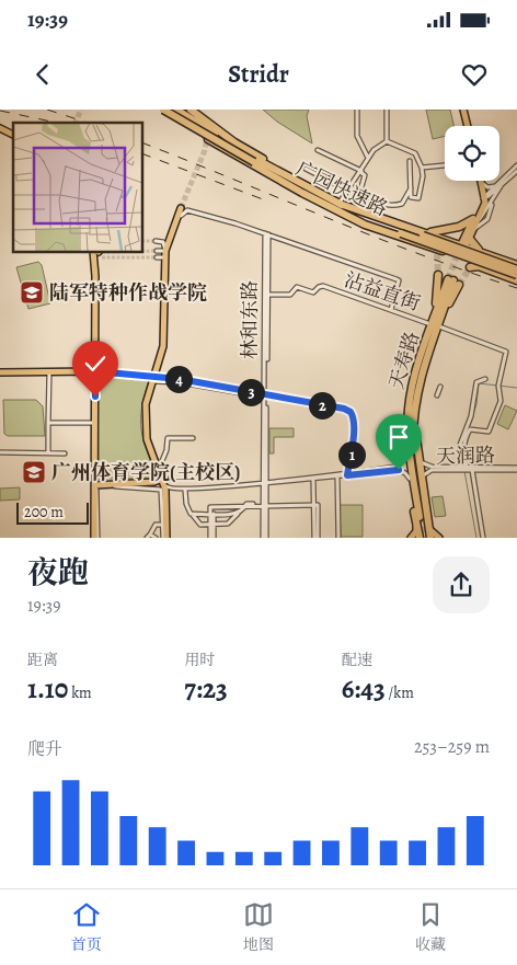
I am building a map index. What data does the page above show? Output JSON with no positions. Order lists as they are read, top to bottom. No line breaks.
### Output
{"streets":{"highway":["广园快速路","天寿路"],"street":["沾益直街","林和东路","天润路"]},"crossings":[["沾益直街","林和东路"],["沾益直街","天寿路"],["沾益直街","天润路"]],"places":{"school or university":["陆军特种作战学院","广州体育学院(主校区)"]},"scale_bar":"200 m","page":{"status":"19:39","header":"Stridr","pins":["4","3","2","1"],"scale":"200 m","heading":["夜跑","19:39"],"stats":[["距离","1.10 km"],["用时","7:23"],["配速","6:43 /km"]],"chart":["爬升","253–259 m"],"tabs":["首页","地图","收藏"]}}
